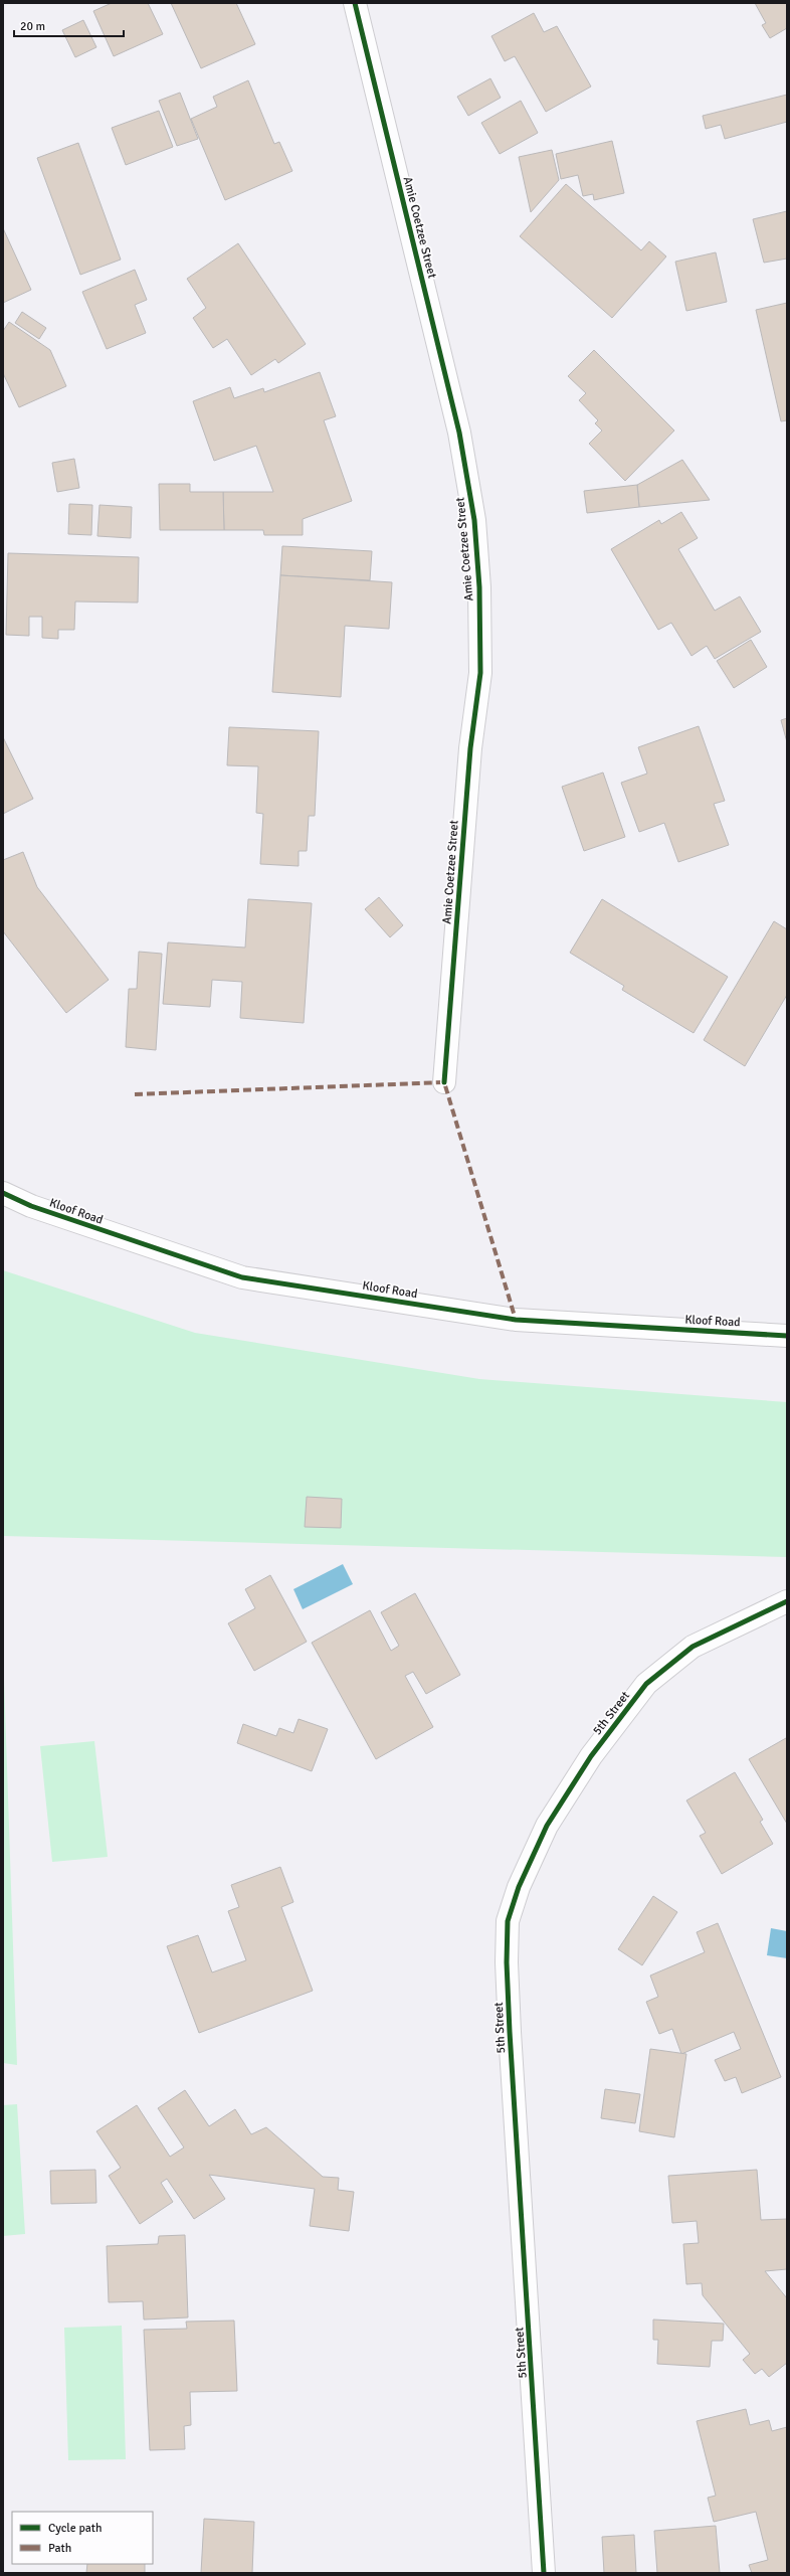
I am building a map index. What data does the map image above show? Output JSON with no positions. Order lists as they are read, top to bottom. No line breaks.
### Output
{"streets":{"street":["Amie Coetzee Street","Kloof Road","5th Street"]},"legend":["Cycle path","Path"],"scale_bar":"20 m"}
